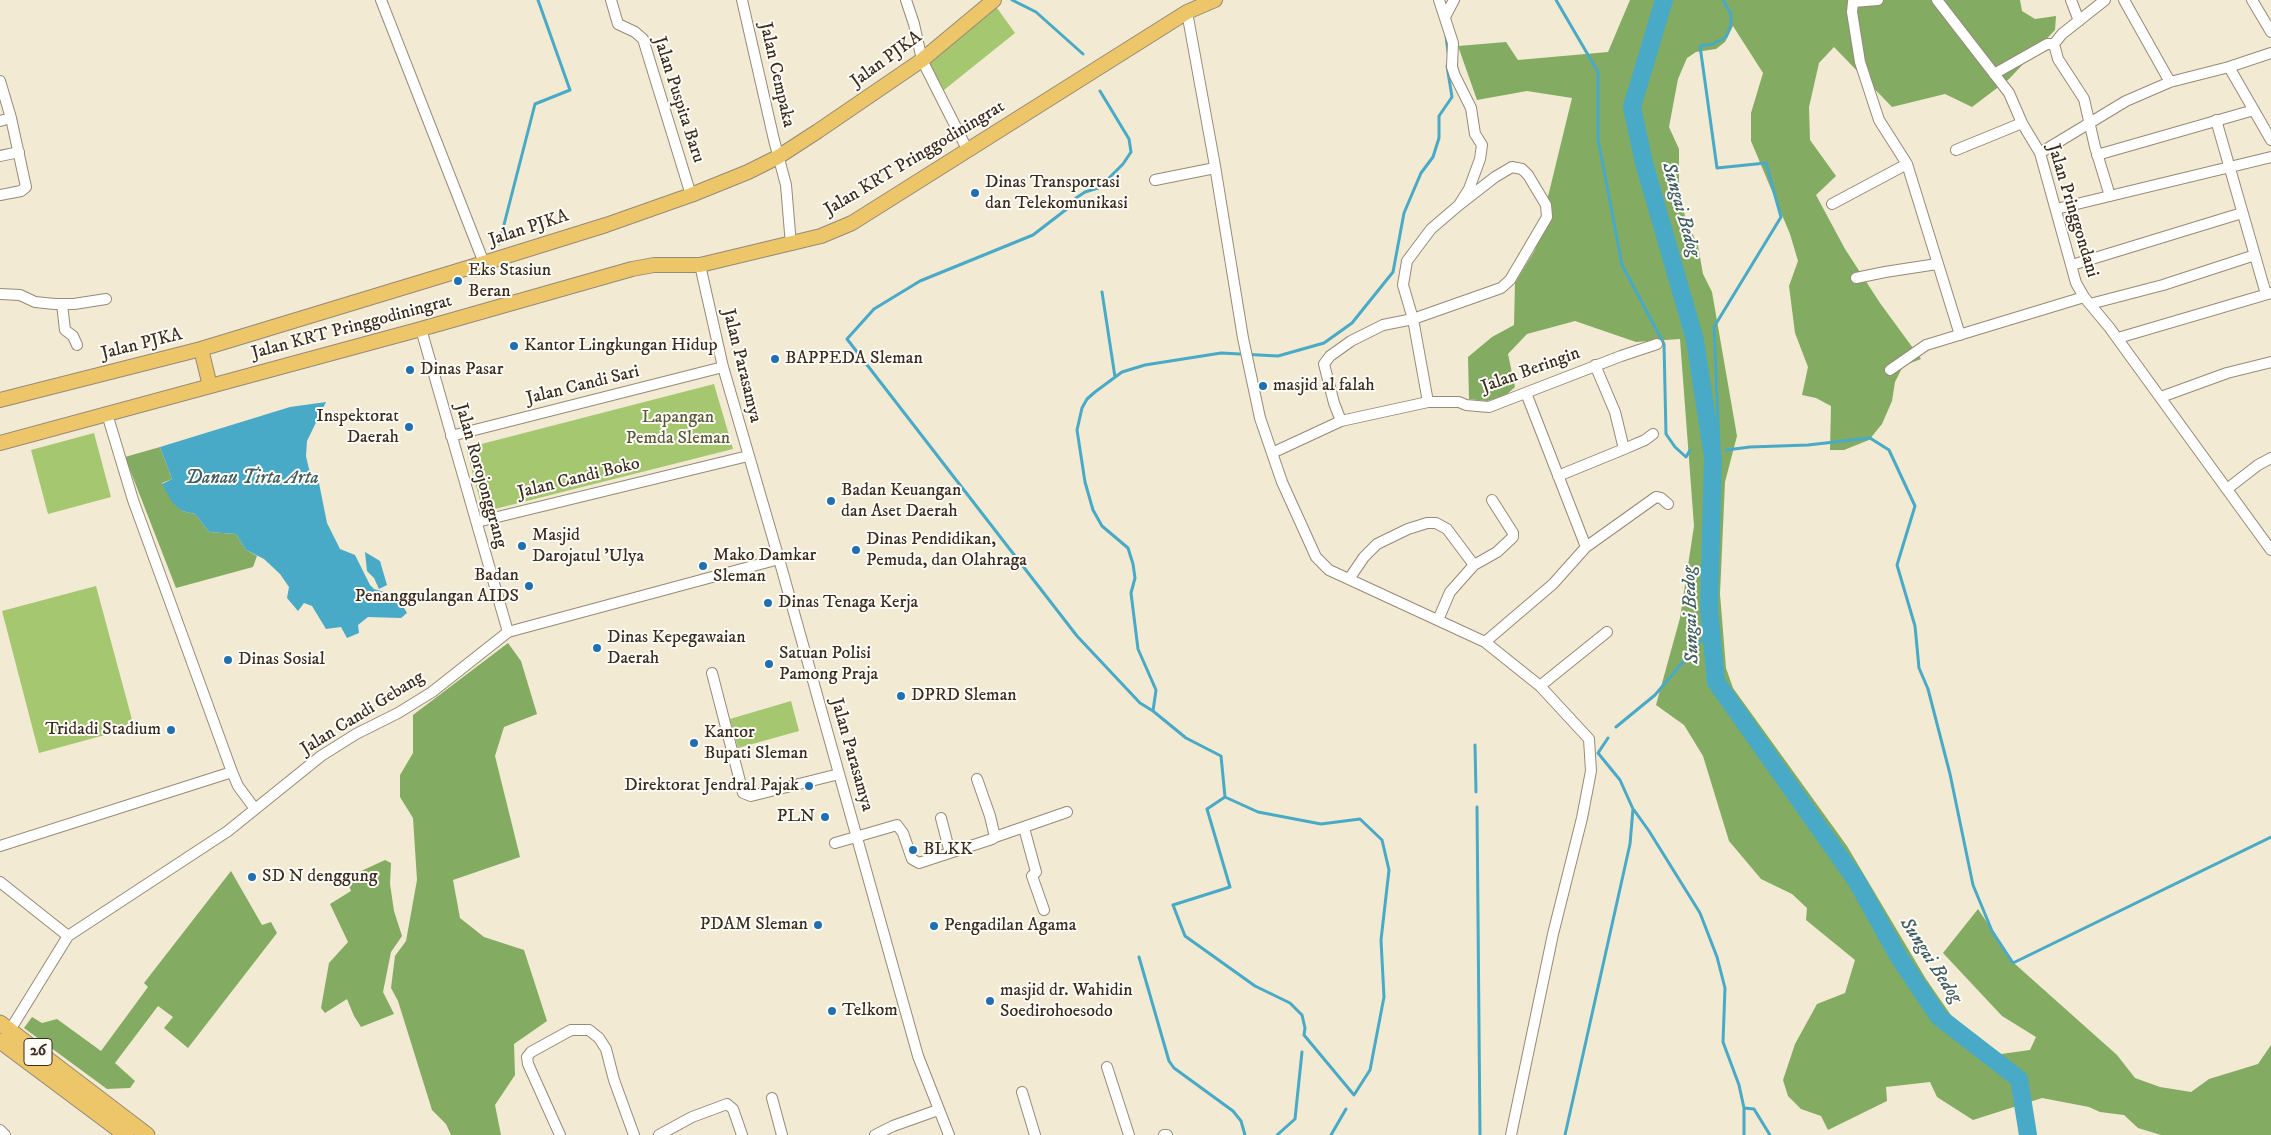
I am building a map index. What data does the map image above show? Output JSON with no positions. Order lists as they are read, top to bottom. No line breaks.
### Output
{"streets":{"highway":["26"],"main road":["Jalan PJKA","Jalan KRT Pringgodiningrat"],"street":["Jalan Cempaka","Jalan Puspita Baru","Jalan Pringgondani","Jalan Parasamya","Jalan Beringin","Jalan Candi Sari","Jalan Rorojonggrang","Jalan Candi Boko","Jalan Candi Gebang"]},"crossings":[["Jalan PJKA","Jalan Cempaka"],["Jalan PJKA","Jalan Puspita Baru"],["Jalan Cempaka","Jalan KRT Pringgodiningrat"],["Jalan KRT Pringgodiningrat","Jalan Parasamya"],["Jalan KRT Pringgodiningrat","Jalan Rorojonggrang"],["Jalan Parasamya","Jalan Candi Sari"],["Jalan Parasamya","Jalan Candi Boko"],["Jalan Parasamya","Jalan Candi Gebang"],["Jalan Candi Sari","Jalan Rorojonggrang"],["Jalan Rorojonggrang","Jalan Candi Boko"],["Jalan Rorojonggrang","Jalan Candi Gebang"],["Jalan Candi Gebang","26"]],"water":["Sungai Bedog","Danau Tirta Arta"],"parks":["Lapangan Pemda Sleman"],"places":["Dinas Transportasi dan Telekomunikasi","Eks Stasiun Beran","Kantor Lingkungan Hidup","BAPPEDA Sleman","Dinas Pasar","masjid al falah","Inspektorat Daerah","Badan Keuangan dan Aset Daerah","Masjid Darojatul 'Ulya","Dinas Pendidikan, Pemuda, dan Olahraga","Mako Damkar Sleman","Badan Penanggulangan AIDS","Dinas Tenaga Kerja","Dinas Kepegawaian Daerah","Dinas Sosial","Satuan Polisi Pamong Praja","DPRD Sleman","Tridadi Stadium","Kantor Bupati Sleman","Direktorat Jendral Pajak","PLN","BLKK","SD N denggung","PDAM Sleman","Pengadilan Agama","masjid dr. Wahidin Soedirohoesodo","Telkom"]}
